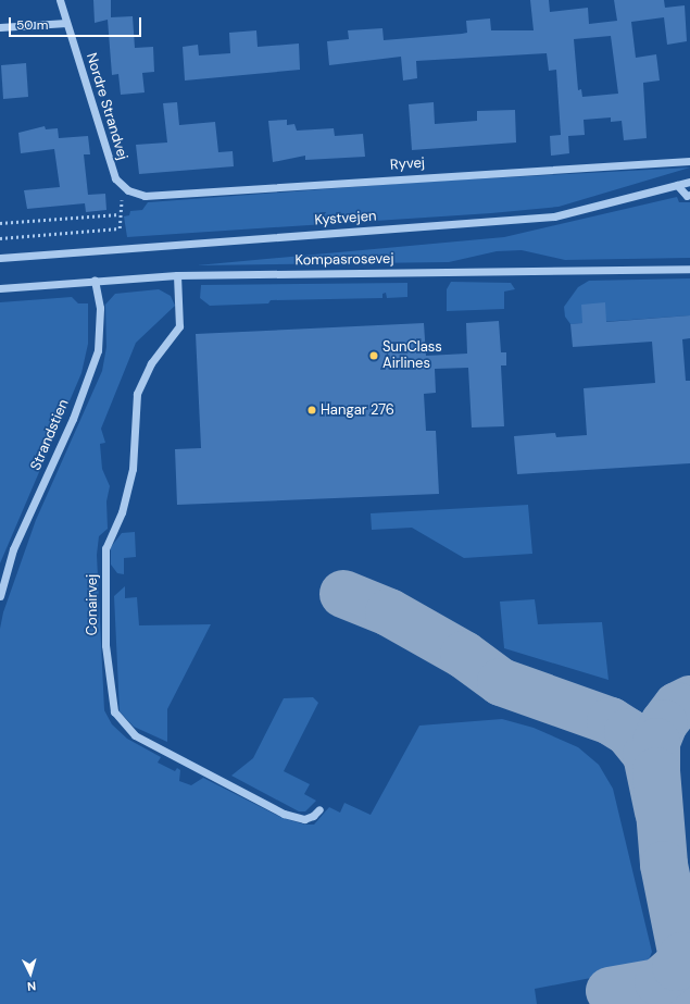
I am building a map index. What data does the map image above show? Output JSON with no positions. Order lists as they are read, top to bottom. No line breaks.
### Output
{"streets":{"street":["Nordre Strandvej","Ryvej","Kystvejen","Kompasrosevej","Strandstien","Conairvej"]},"crossings":[["Nordre Strandvej","Ryvej"],["Kompasrosevej","Strandstien"],["Kompasrosevej","Conairvej"]],"places":["SunClass Airlines","Hangar 276"],"scale_bar":"50 m","north":"bottom"}
